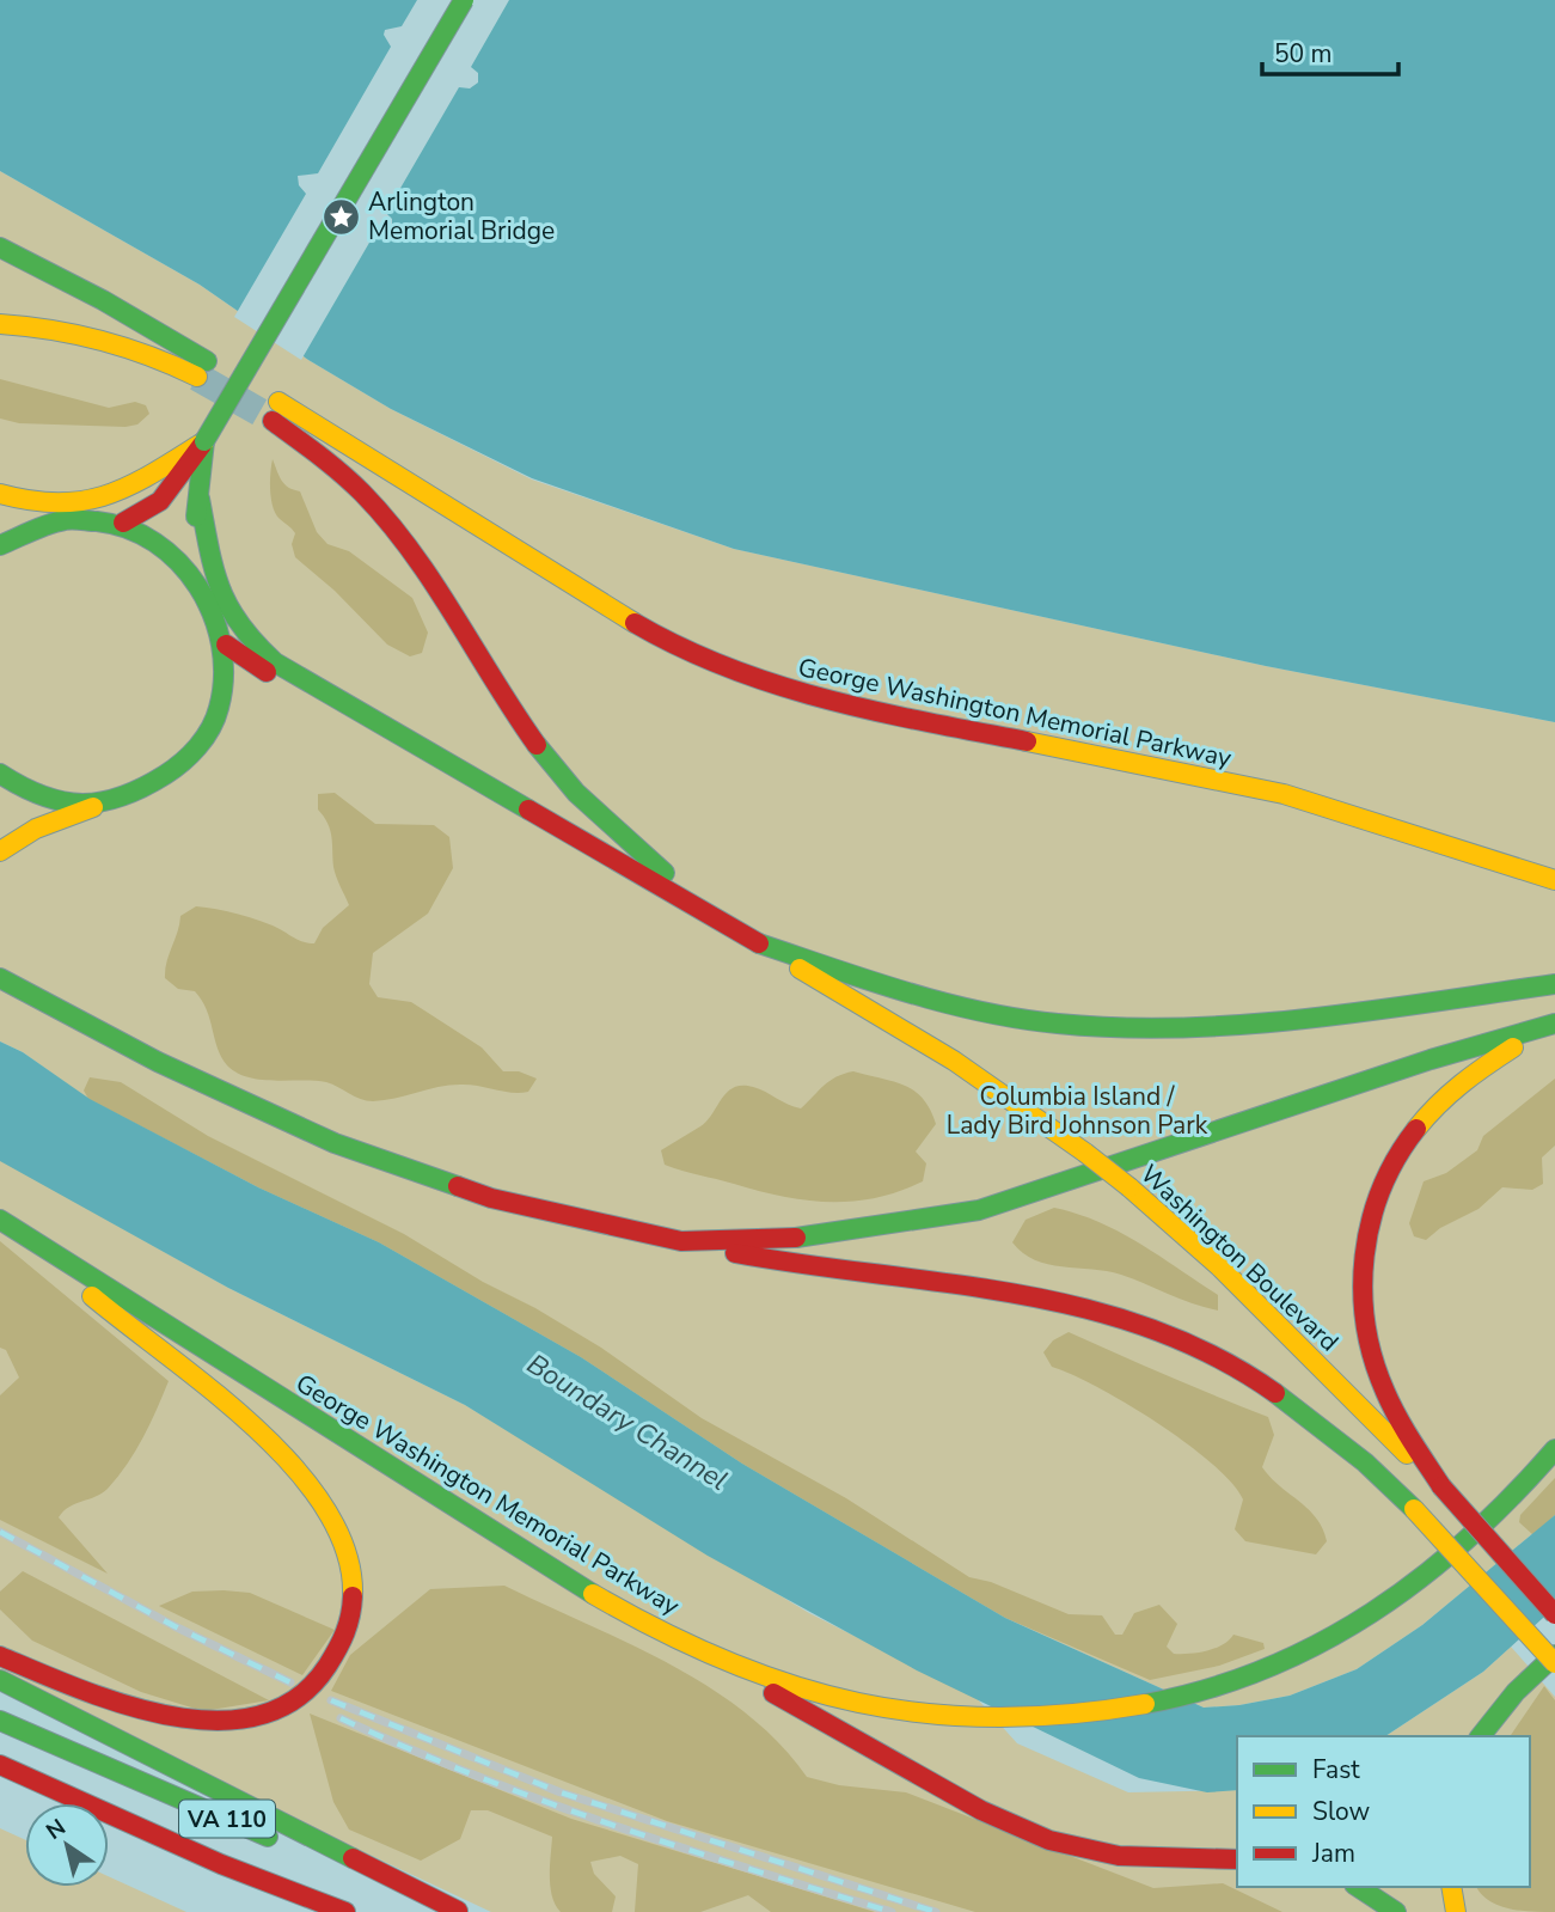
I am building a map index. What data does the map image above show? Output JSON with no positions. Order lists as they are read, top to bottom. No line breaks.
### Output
{"streets":{"main road":["George Washington Memorial Parkway","Washington Boulevard","VA 110"]},"water":["Boundary Channel"],"parks":["Columbia Island / Lady Bird Johnson Park"],"places":{"place":["Arlington Memorial Bridge"]},"legend":["Fast","Slow","Jam"],"scale_bar":"50 m","north":"top left"}
